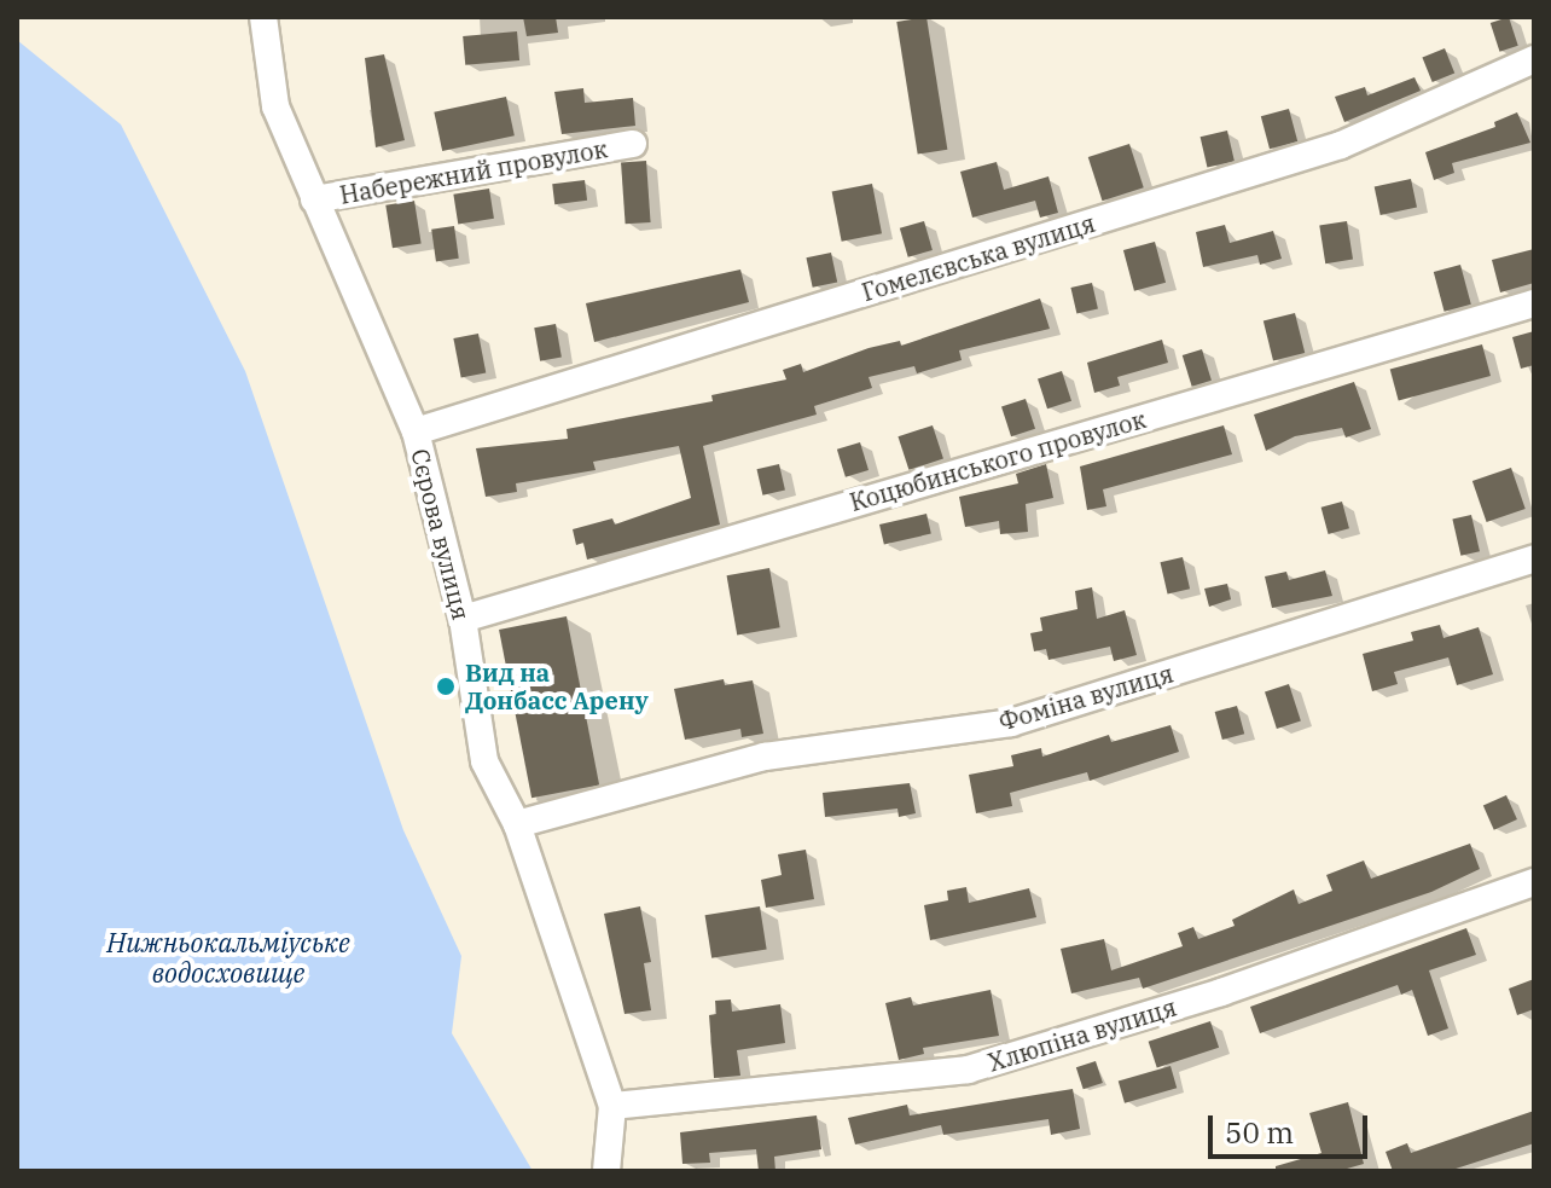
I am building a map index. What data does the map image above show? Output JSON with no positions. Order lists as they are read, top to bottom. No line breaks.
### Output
{"streets":{"street":["Набережний провулок","Гомелєвська вулиця","Коцюбинського провулок","Сєрова вулиця","Фоміна вулиця","Хлюпіна вулиця"]},"crossings":[["Набережний провулок","Сєрова вулиця"],["Гомелєвська вулиця","Сєрова вулиця"],["Коцюбинського провулок","Сєрова вулиця"],["Сєрова вулиця","Фоміна вулиця"],["Сєрова вулиця","Хлюпіна вулиця"]],"water":["Нижньокальміуське водосховище"],"places":["Вид на Донбасс Арену"],"scale_bar":"50 m"}
